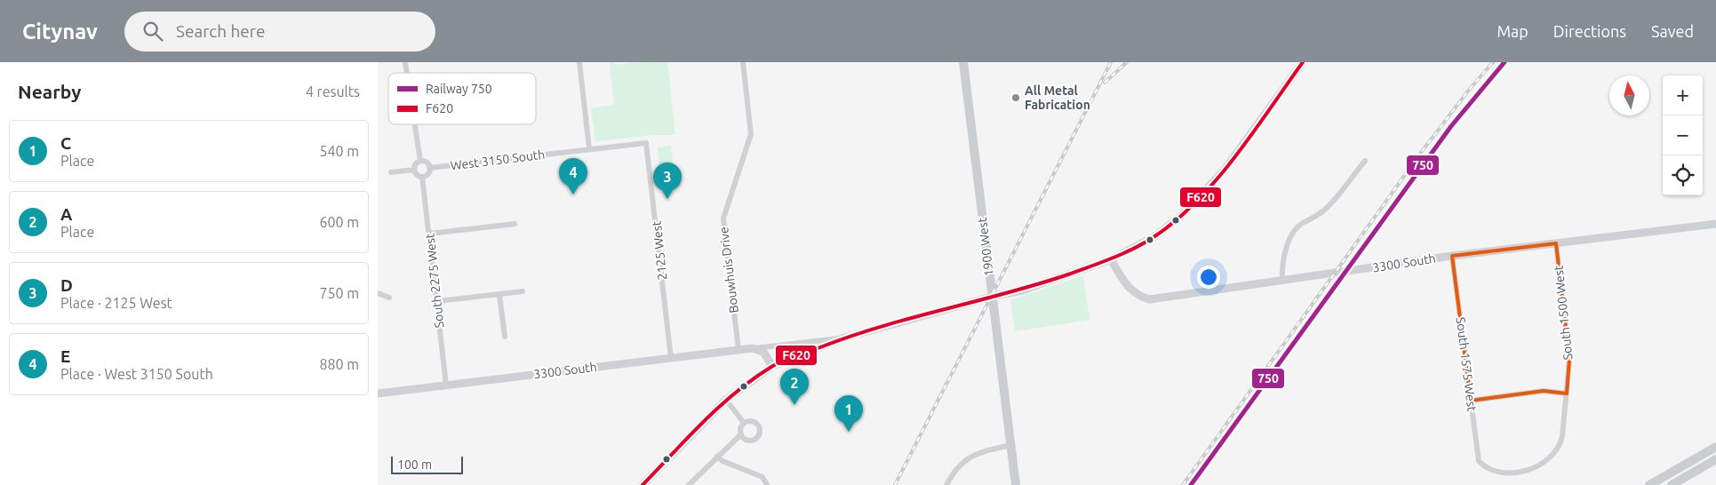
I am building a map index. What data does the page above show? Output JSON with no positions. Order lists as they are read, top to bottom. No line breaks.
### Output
{"streets":{"main road":["1900 West"],"street":["West 3150 South","2125 West","3300 South","Bouwhuis Drive","South 2275 West","South 1500 West","South 1575 West"]},"crossings":[["West 3150 South","2125 West"],["West 3150 South","South 2275 West"],["2125 West","3300 South"],["3300 South","Bouwhuis Drive"],["3300 South","South 2275 West"],["3300 South","South 1500 West"],["3300 South","South 1575 West"],["South 1500 West","South 1575 West"]],"places":["All Metal Fabrication"],"lines":["rail line 750","transit line F620"],"legend":["Railway 750","F620"],"scale_bar":"100 m","north":"top","page":{"header":"Citynav","search":"Search here","nav":["Map","Directions","Saved"],"heading":["Nearby","4 results"],"map_buttons":["+","−"],"list":[{"mark":"1","name":"C","note":"Place","value":"540 m"},{"mark":"2","name":"A","note":"Place","value":"600 m"},{"mark":"3","name":"D","note":"Place · 2125 West","value":"750 m"},{"mark":"4","name":"E","note":"Place · West 3150 South","value":"880 m"}],"pins":["4","3","2","1"],"scale":"100 m"}}
